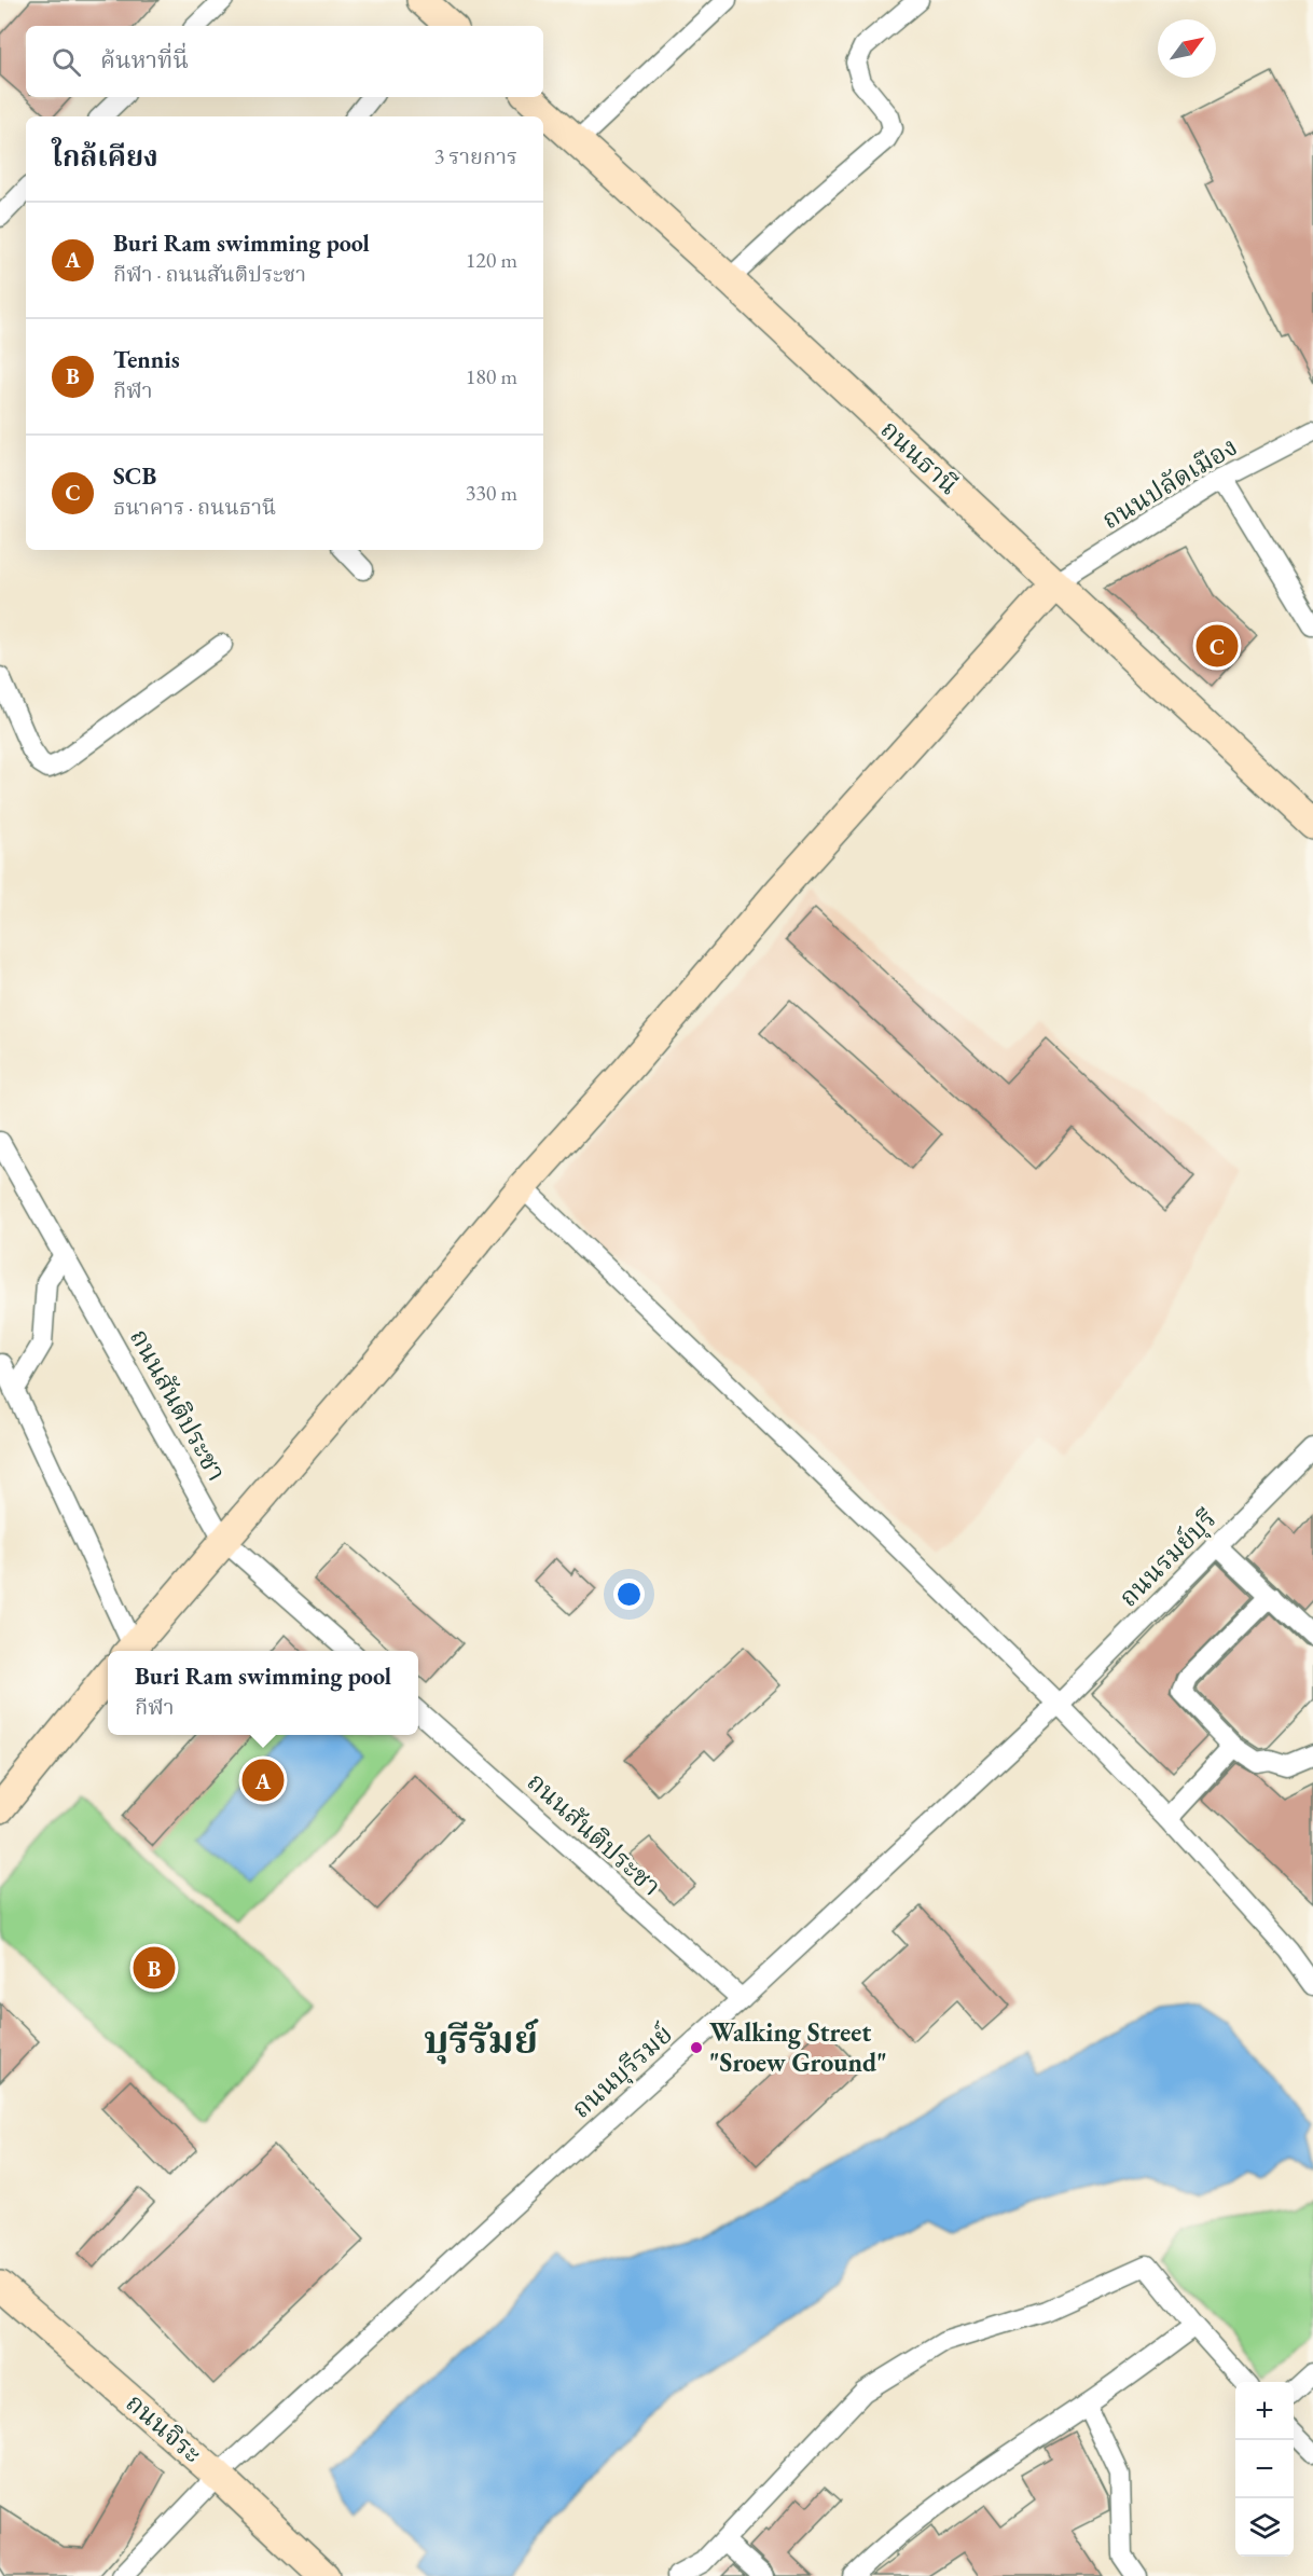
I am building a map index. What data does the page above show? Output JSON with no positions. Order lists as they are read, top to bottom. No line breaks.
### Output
{"streets":{"street":["ถนนธานี","ถนนปลัดเมือง","ถนนสันติประชา","ถนนรมย์บุรี","ถนนบุรีรมย์","ถนนจิระ"]},"crossings":[["ถนนธานี","ถนนปลัดเมือง"],["ถนนสันติประชา","ถนนบุรีรมย์"],["ถนนรมย์บุรี","ถนนบุรีรมย์"],["ถนนบุรีรมย์","ถนนจิระ"]],"districts":["บุรีรัมย์"],"places":["Walking Street \"Sroew Ground\""],"north":"top right","page":{"search":"ค้นหาที่นี่","heading":["ใกล้เคียง","3 รายการ"],"list":[{"mark":"A","name":"Buri Ram swimming pool","note":"กีฬา · ถนนสันติประชา","value":"120 m"},{"mark":"B","name":"Tennis","note":"กีฬา","value":"180 m"},{"mark":"C","name":"SCB","note":"ธนาคาร · ถนนธานี","value":"330 m"}],"pins":["C","A","B"],"popup":["Buri Ram swimming pool","กีฬา"],"map_buttons":["+","−"]}}
